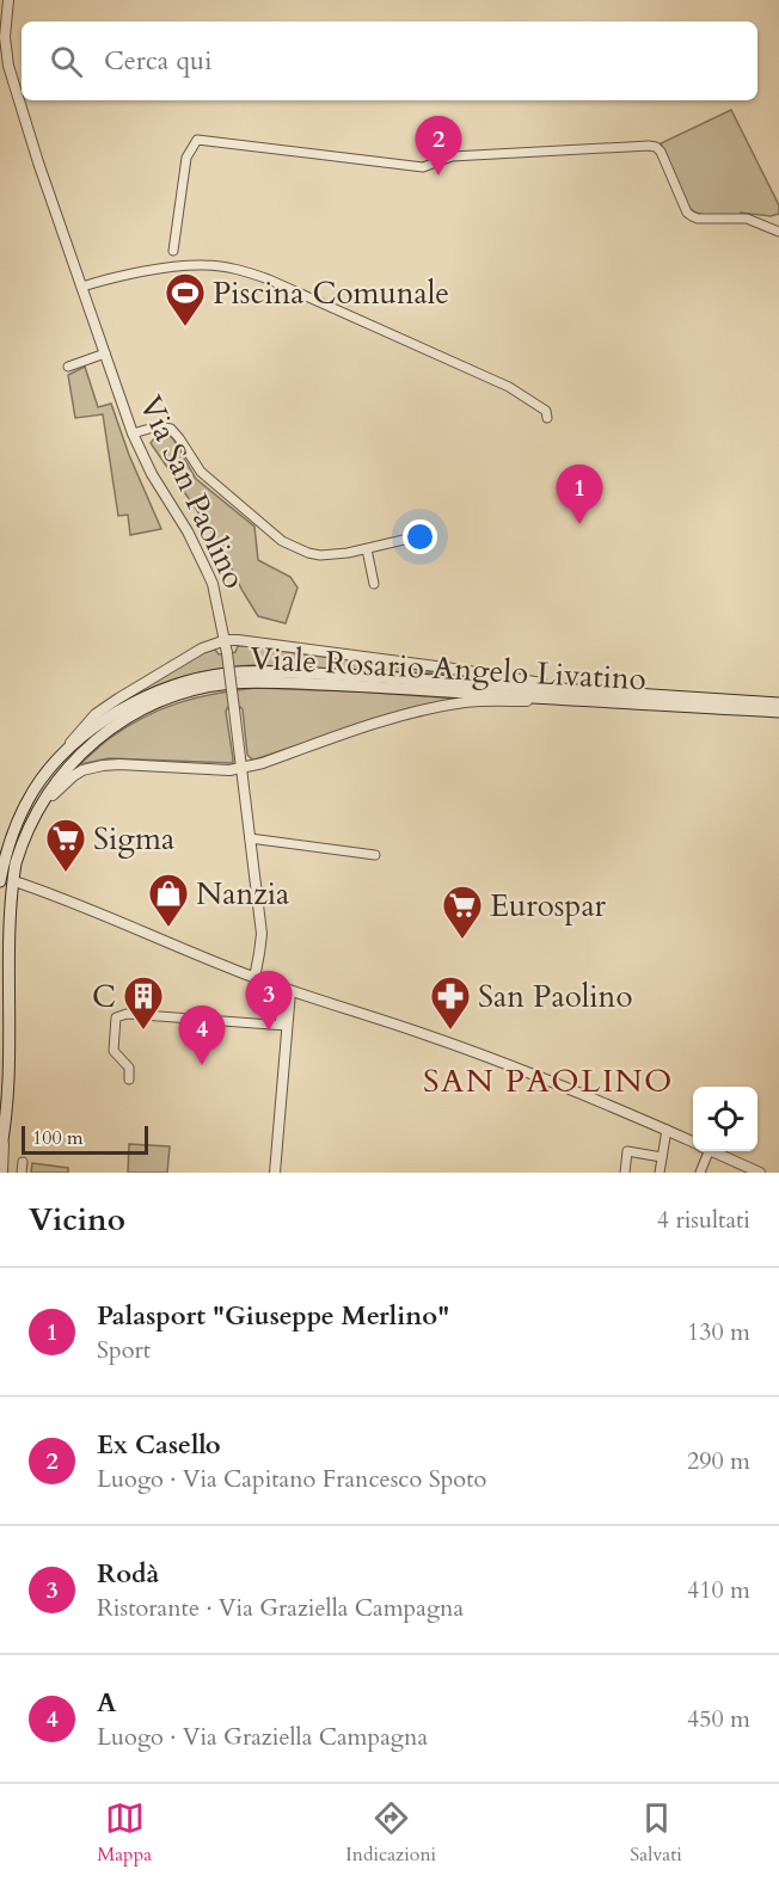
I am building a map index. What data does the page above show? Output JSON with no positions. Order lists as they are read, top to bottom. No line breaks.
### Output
{"streets":{"main road":["Viale Rosario Angelo Livatino"],"street":["Via San Paolino"]},"districts":["SAN PAOLINO"],"places":{"sports":["Piscina Comunale"],"supermarket":["Sigma","Eurospar"],"shop":["Nanzia"],"building":["C"],"pharmacy":["San Paolino"]},"scale_bar":"100 m","page":{"search":"Cerca qui","pins":["2","1","3","4"],"scale":"100 m","heading":["Vicino","4 risultati"],"list":[{"mark":"1","name":"Palasport \"Giuseppe Merlino\"","note":"Sport","value":"130 m"},{"mark":"2","name":"Ex Casello","note":"Luogo · Via Capitano Francesco Spoto","value":"290 m"},{"mark":"3","name":"Rodà","note":"Ristorante · Via Graziella Campagna","value":"410 m"},{"mark":"4","name":"A","note":"Luogo · Via Graziella Campagna","value":"450 m"}],"nav":["Mappa","Indicazioni","Salvati"]}}
